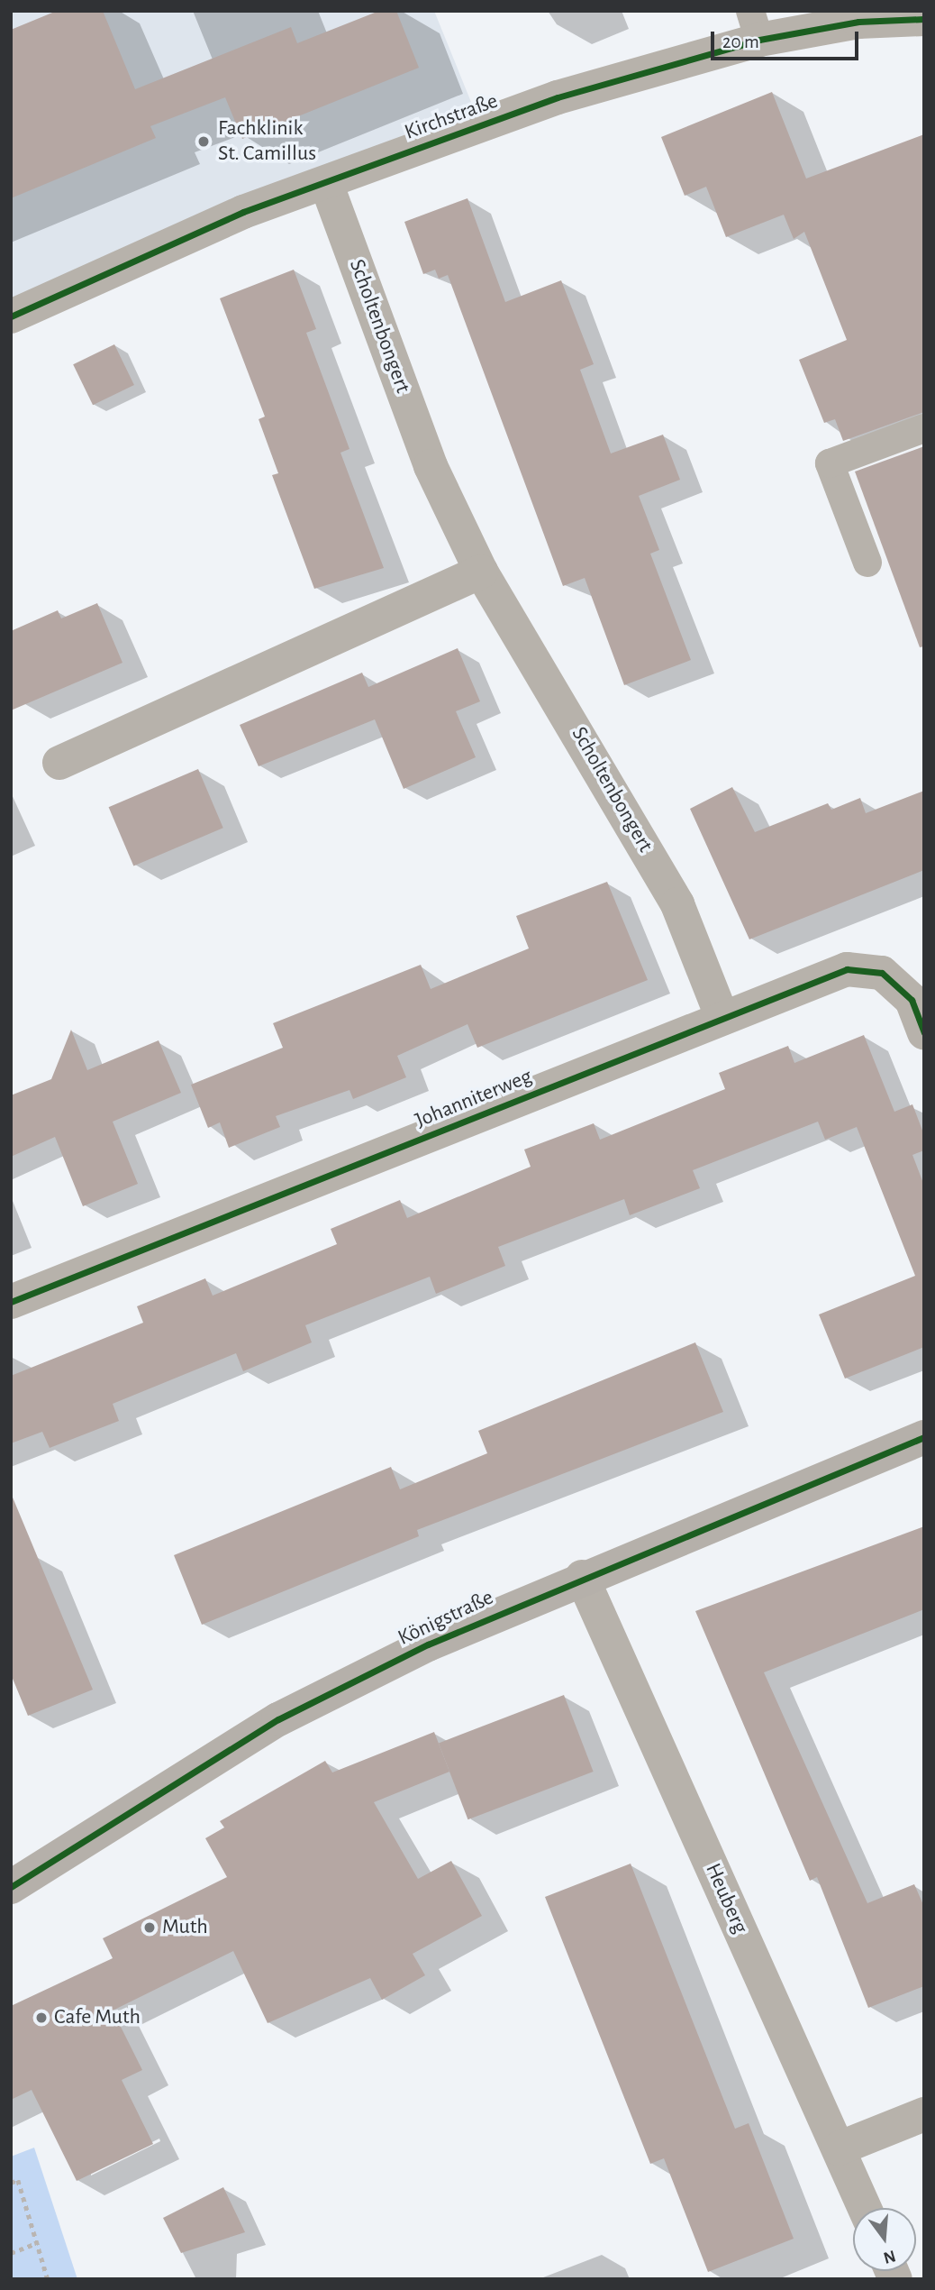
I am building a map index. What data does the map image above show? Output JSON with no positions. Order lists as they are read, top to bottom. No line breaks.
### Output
{"streets":{"street":["Kirchstraße","Scholtenbongert","Johanniterweg","Königstraße","Heuberg"]},"crossings":[["Kirchstraße","Scholtenbongert"],["Scholtenbongert","Johanniterweg"],["Königstraße","Heuberg"]],"places":["Fachklinik St. Camillus","Muth","Cafe Muth"],"scale_bar":"20 m","north":"bottom"}
